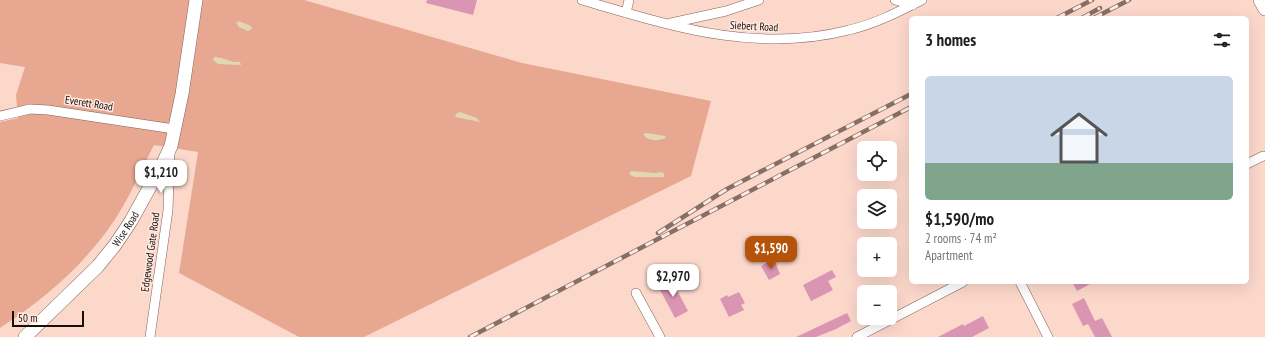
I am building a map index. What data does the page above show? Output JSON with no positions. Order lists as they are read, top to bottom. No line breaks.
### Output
{"streets":{"street":["Siebert Road","Everett Road","Wise Road","Edgewood Gate Road"]},"crossings":[["Everett Road","Wise Road"],["Wise Road","Edgewood Gate Road"]],"scale_bar":"50 m","page":{"heading":"3 homes","list":[{"name":"$1,590/mo","note":"2 rooms · 74 m² · Apartment"}],"map_buttons":["+","−"],"price":["$1,210","$1,590","$2,970"],"scale":"50 m"}}
